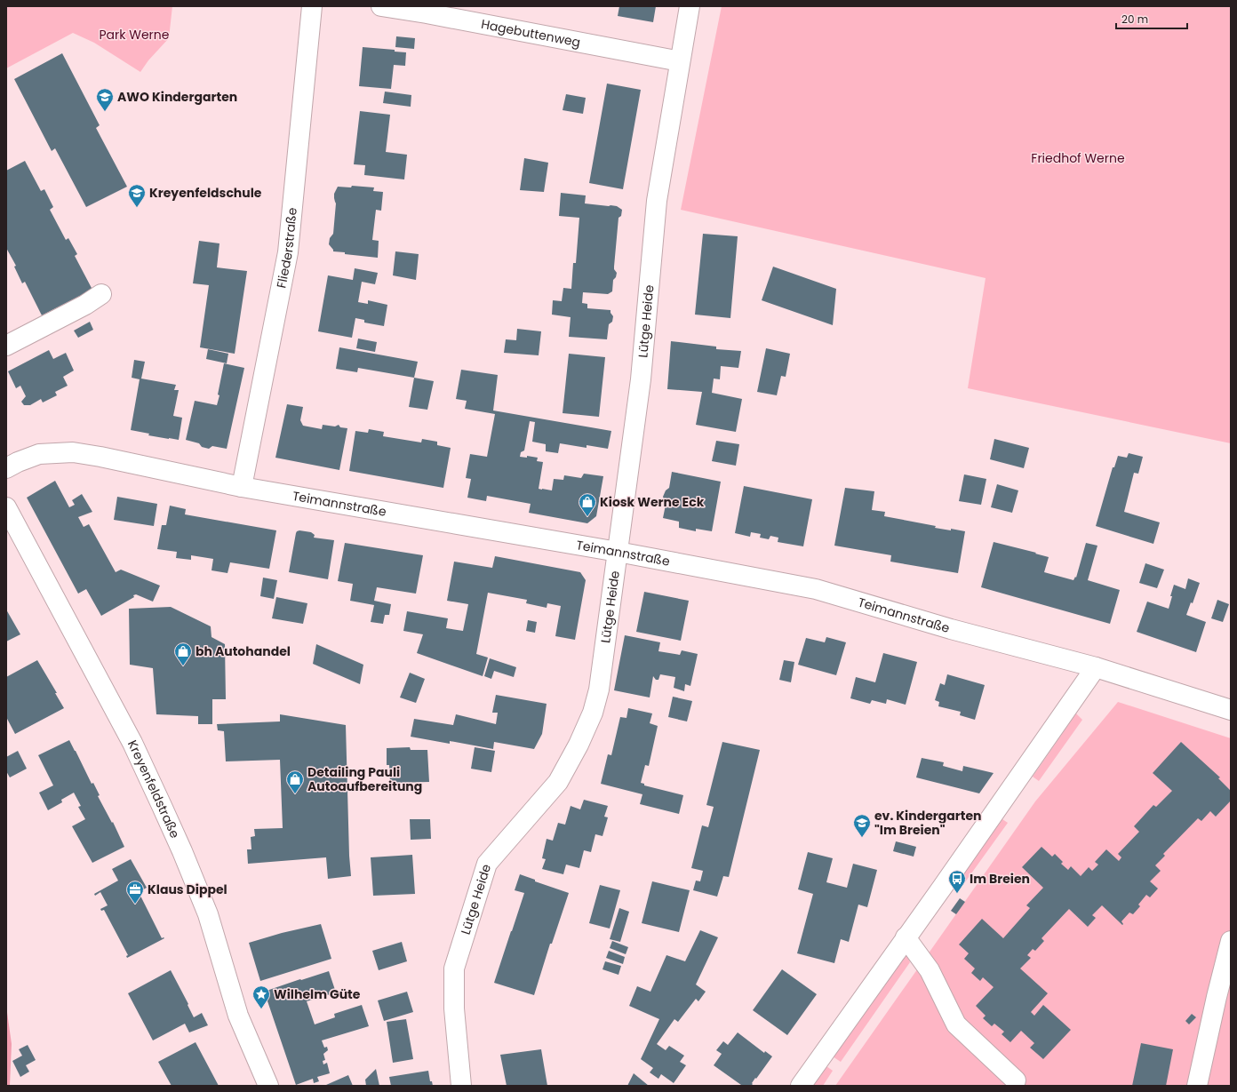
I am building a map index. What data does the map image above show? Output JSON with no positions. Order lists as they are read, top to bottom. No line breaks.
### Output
{"streets":{"street":["Hagebuttenweg","Fliederstraße","Lütge Heide","Teimannstraße","Kreyenfeldstraße"]},"crossings":[["Hagebuttenweg","Lütge Heide"],["Fliederstraße","Teimannstraße"],["Lütge Heide","Teimannstraße"]],"parks":["Park Werne","Friedhof Werne"],"places":{"school or university":["AWO Kindergarten","Kreyenfeldschule","ev. Kindergarten \"Im Breien\""],"shop":["Kiosk Werne Eck","bh Autohandel","Detailing Pauli Autoaufbereitung"],"bus stop":["Im Breien"],"office":["Klaus Dippel"],"place":["Wilhelm Güte"]},"scale_bar":"20 m"}
